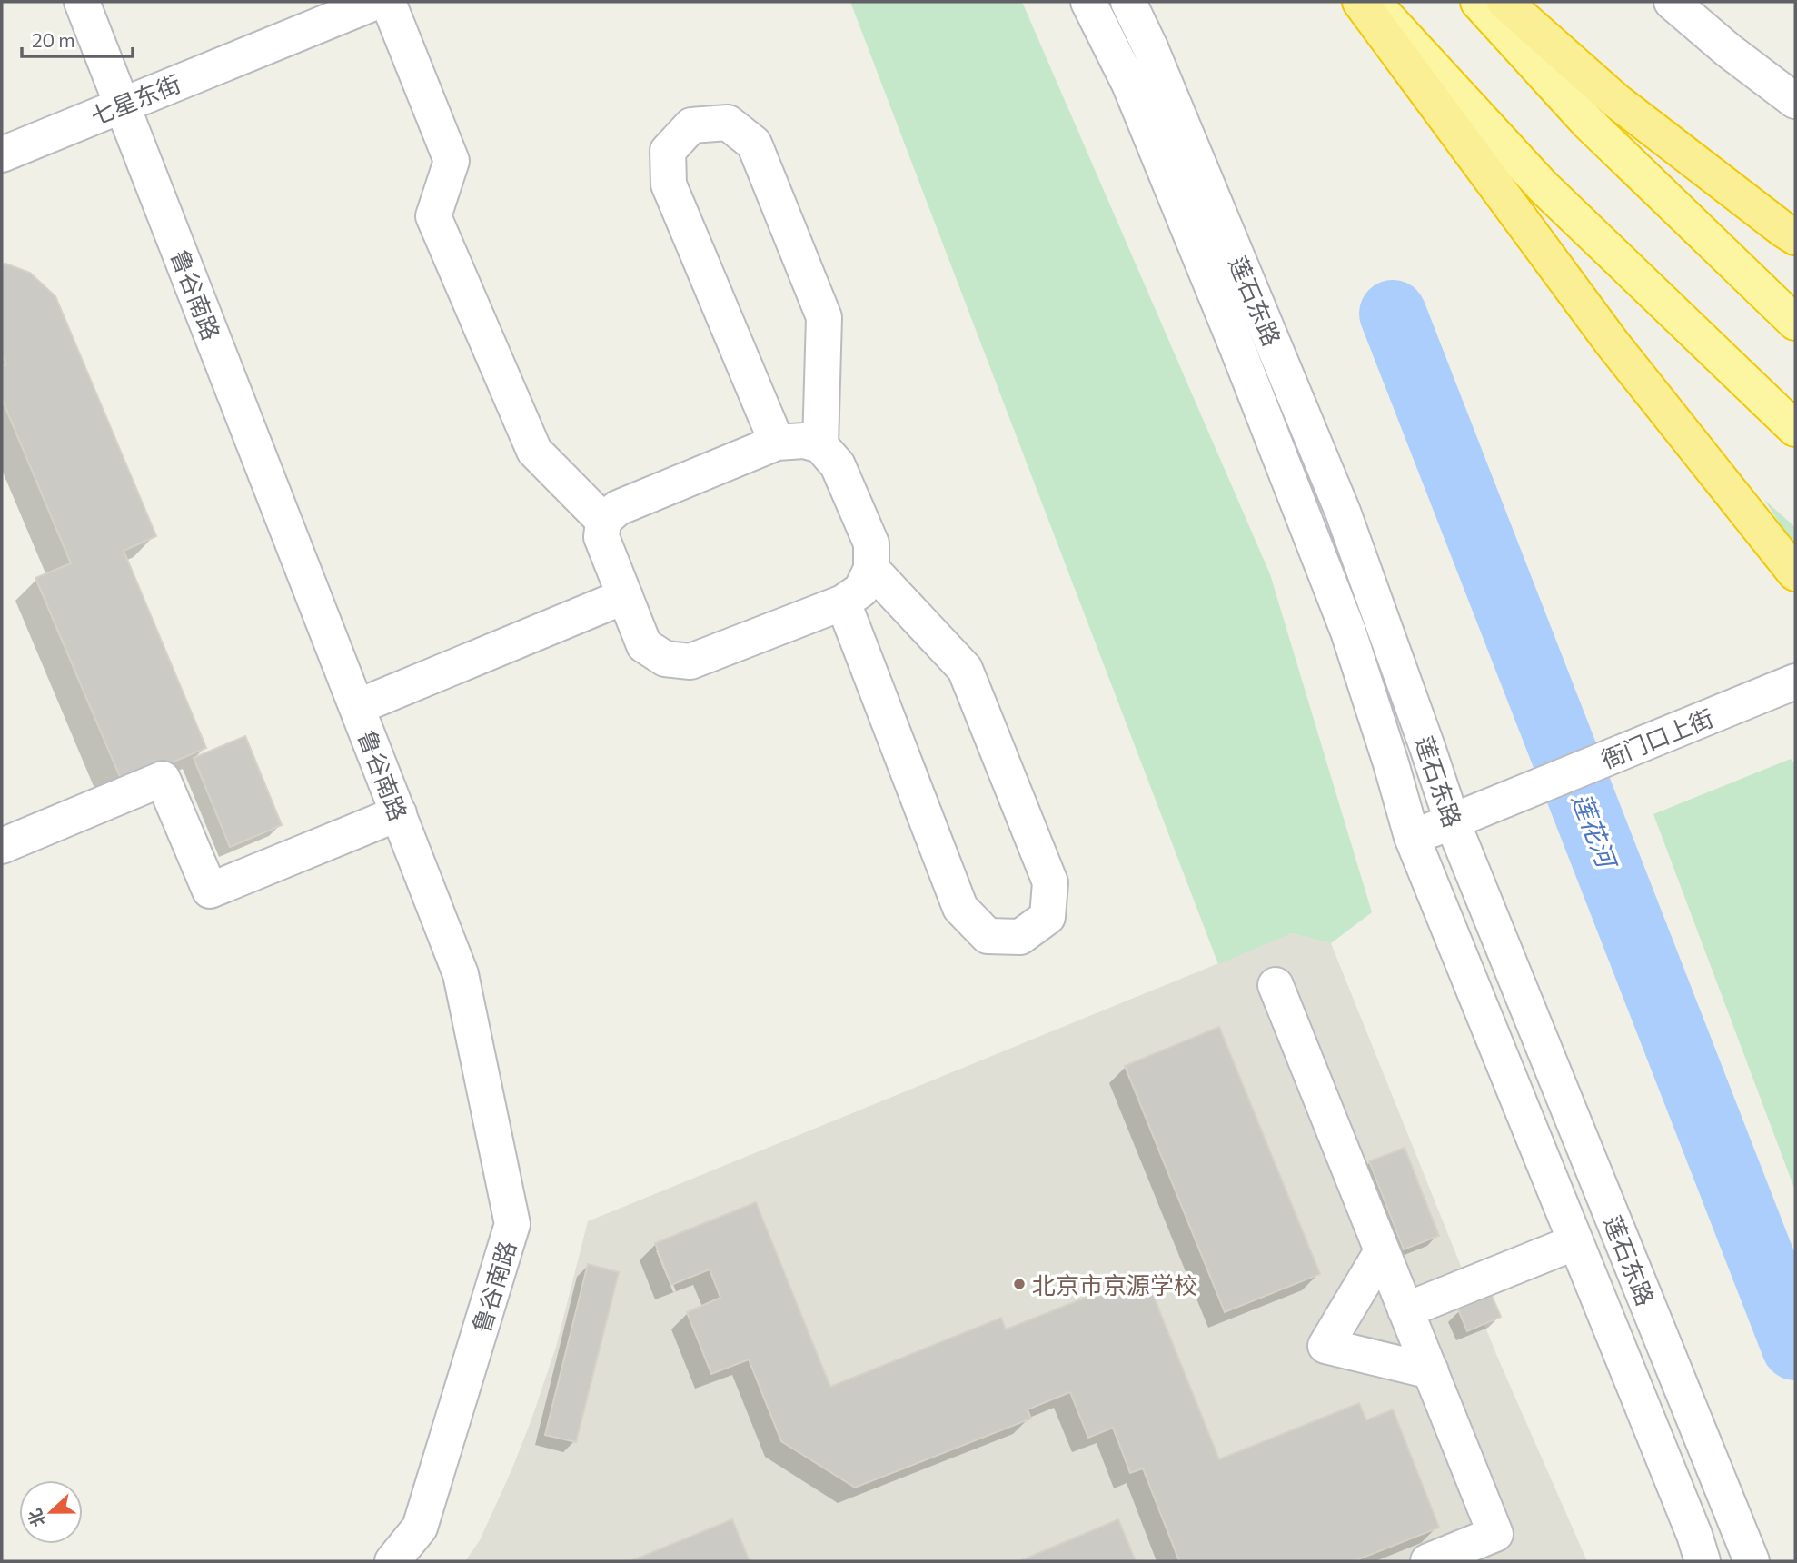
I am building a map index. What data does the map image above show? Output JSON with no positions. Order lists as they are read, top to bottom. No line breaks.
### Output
{"streets":{"street":["七星东街","鲁谷南路","莲石东路","衙门口上街"]},"crossings":[["七星东街","鲁谷南路"],["莲石东路","衙门口上街"]],"water":["莲花河"],"places":["北京市京源学校"],"scale_bar":"20 m","north":"left"}
